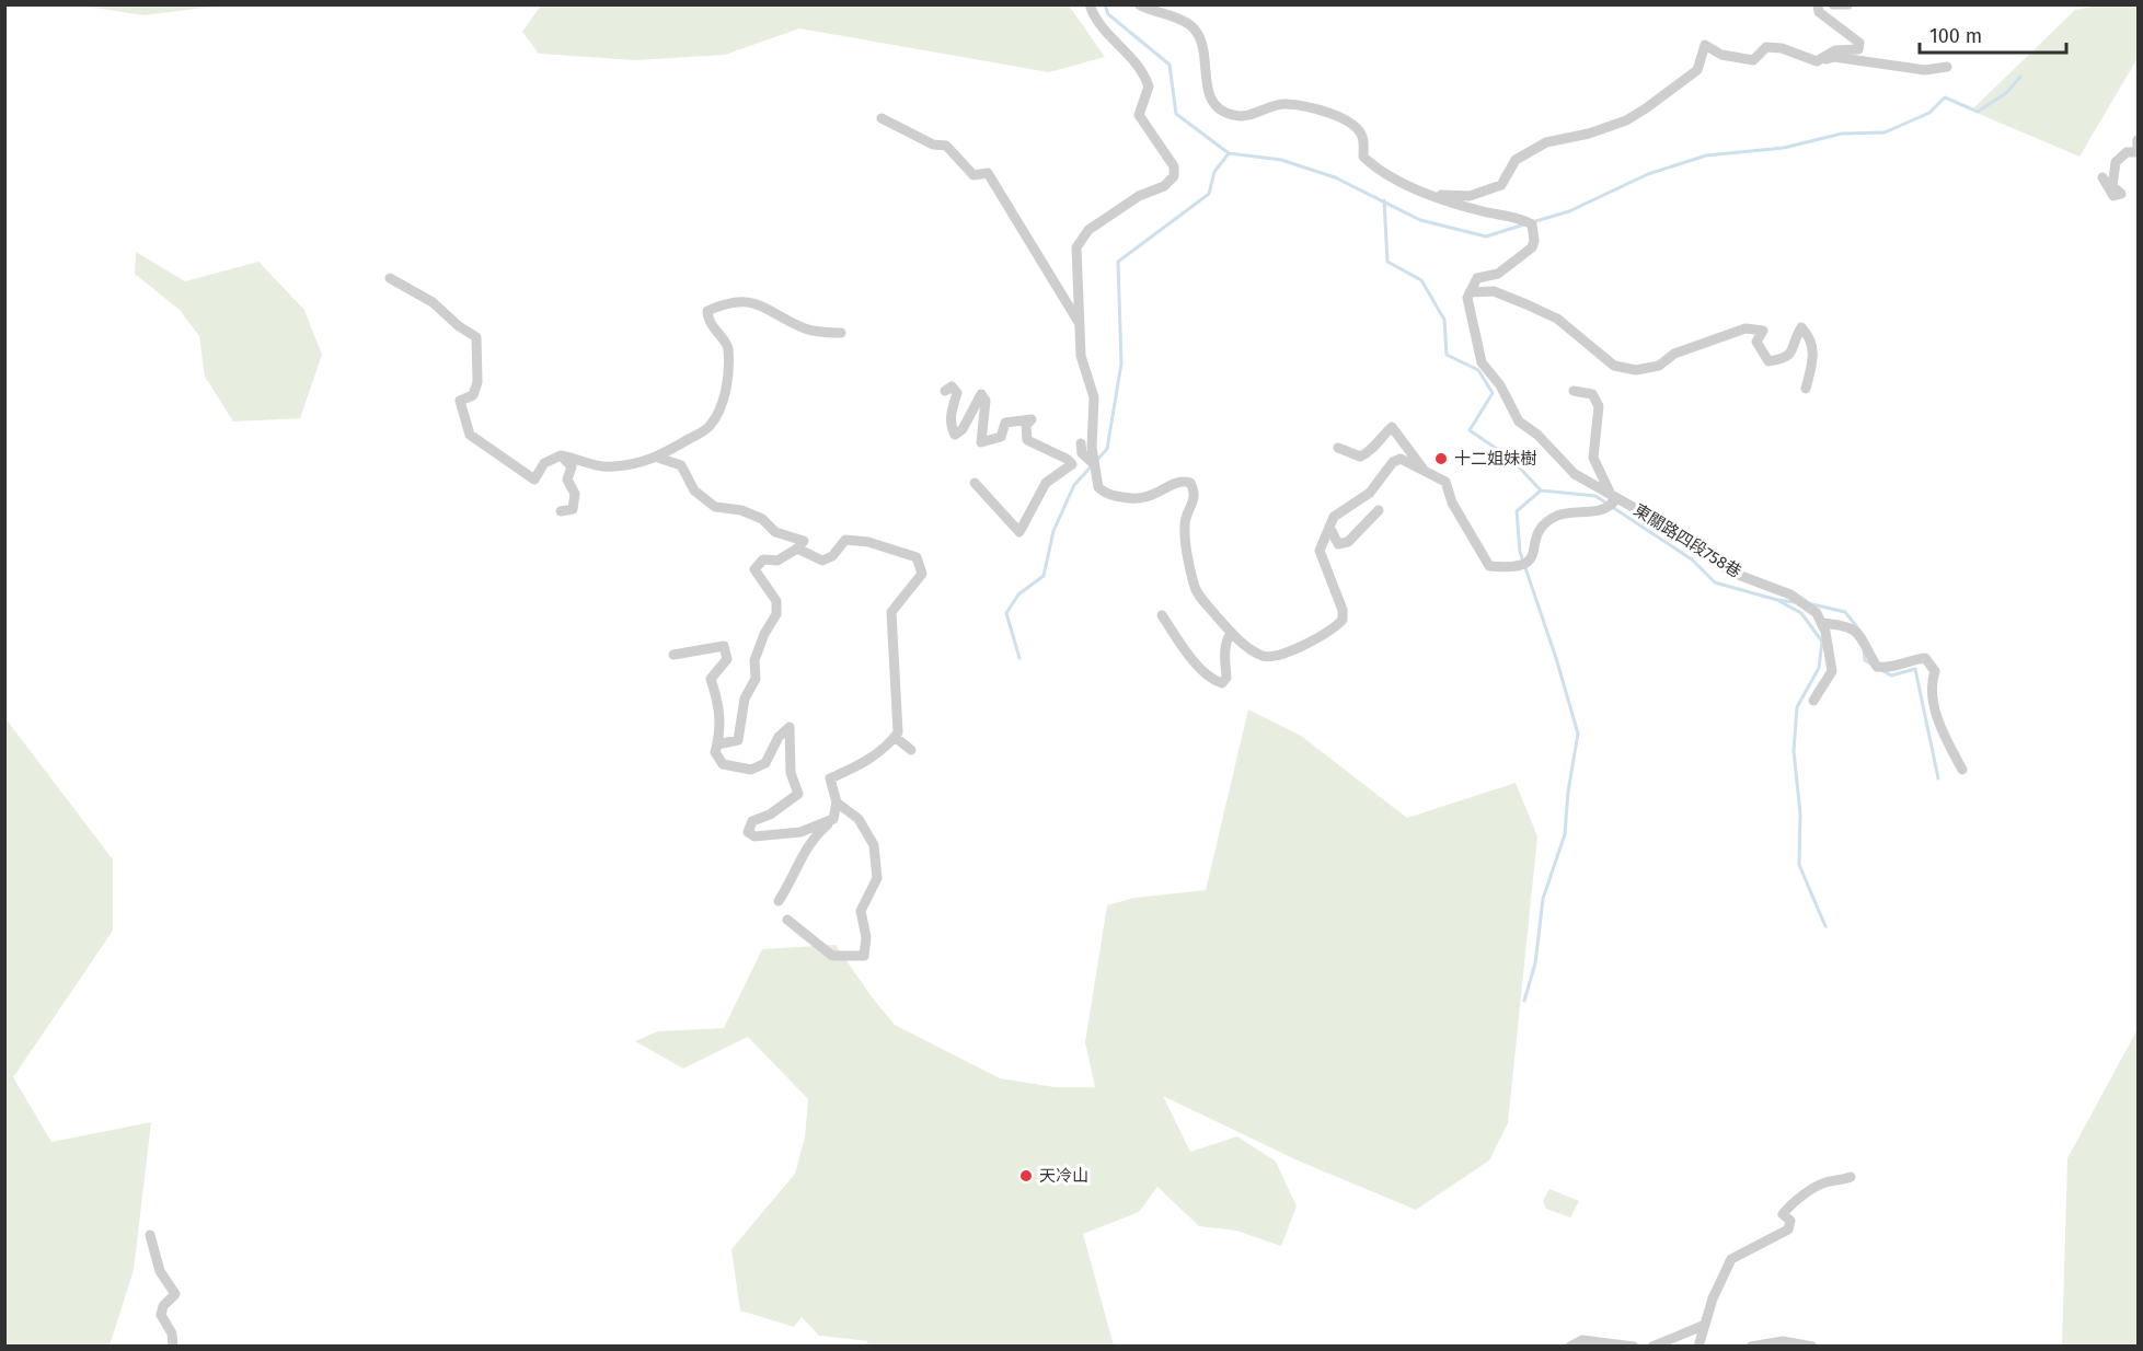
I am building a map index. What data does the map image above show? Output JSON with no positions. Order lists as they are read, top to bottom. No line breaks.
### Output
{"streets":{"street":["東關路四段758巷"]},"places":["十二姐妹樹","天冷山"],"scale_bar":"100 m"}
